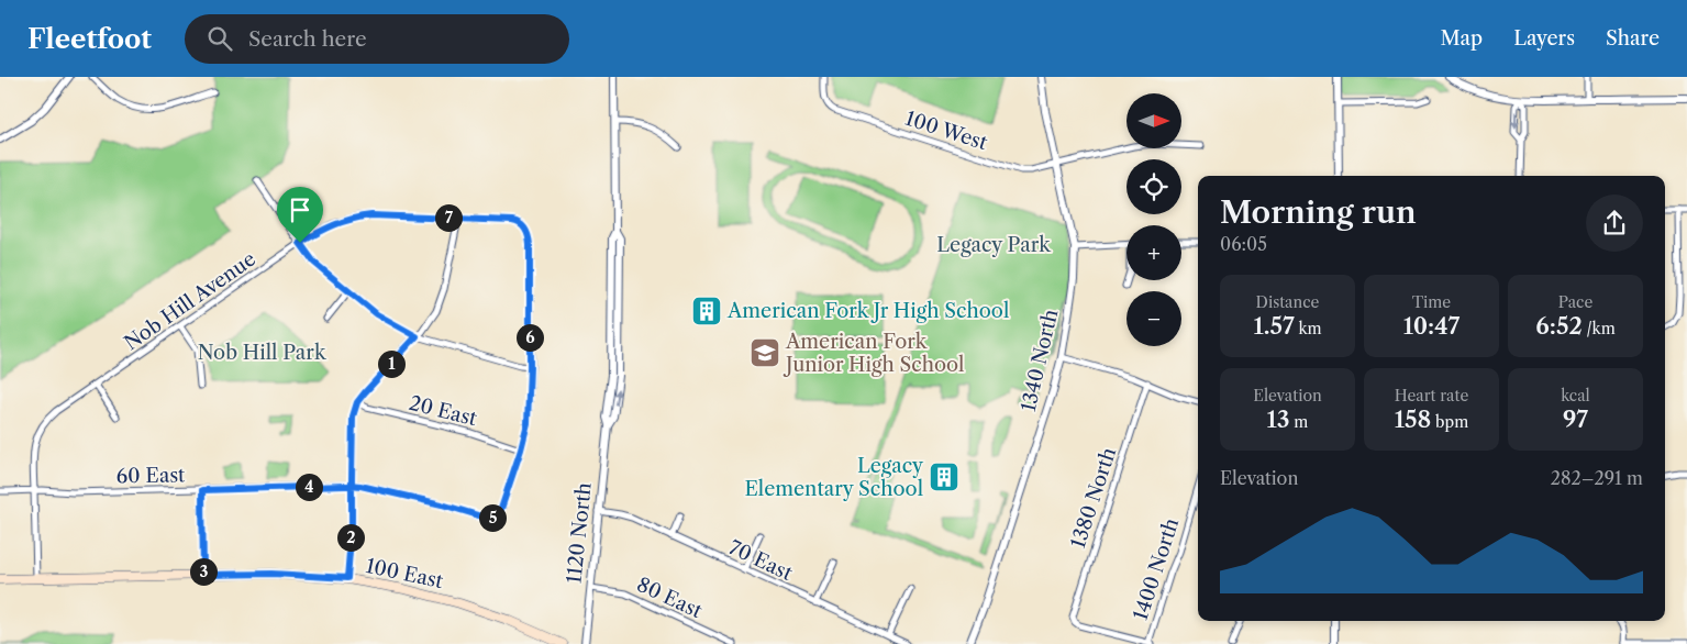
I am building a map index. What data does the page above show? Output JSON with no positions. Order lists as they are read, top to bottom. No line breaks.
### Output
{"streets":{"main road":["100 East"],"street":["100 West","Nob Hill Avenue","1340 North","20 East","60 East","1380 North","1120 North","70 East","1400 North","80 East"]},"crossings":[["100 West","1340 North"],["Nob Hill Avenue","60 East"],["20 East","60 East"],["1380 North","1400 North"],["1120 North","70 East"],["1120 North","80 East"]],"parks":["Legacy Park","Nob Hill Park"],"places":{"building":["American Fork Jr High School","Legacy Elementary School"],"school or university":["American Fork Junior High School"]},"north":"right","page":{"header":"Fleetfoot","search":"Search here","nav":["Map","Layers","Share"],"map_buttons":["+","−"],"heading":["Morning run","06:05"],"pins":["7","6","1","4","5","2","3"],"stats":[["Distance","1.57 km"],["Time","10:47"],["Pace","6:52 /km"],["Elevation","13 m"],["Heart rate","158 bpm"],["kcal","97"]],"chart":["Elevation","282–291 m"]}}
